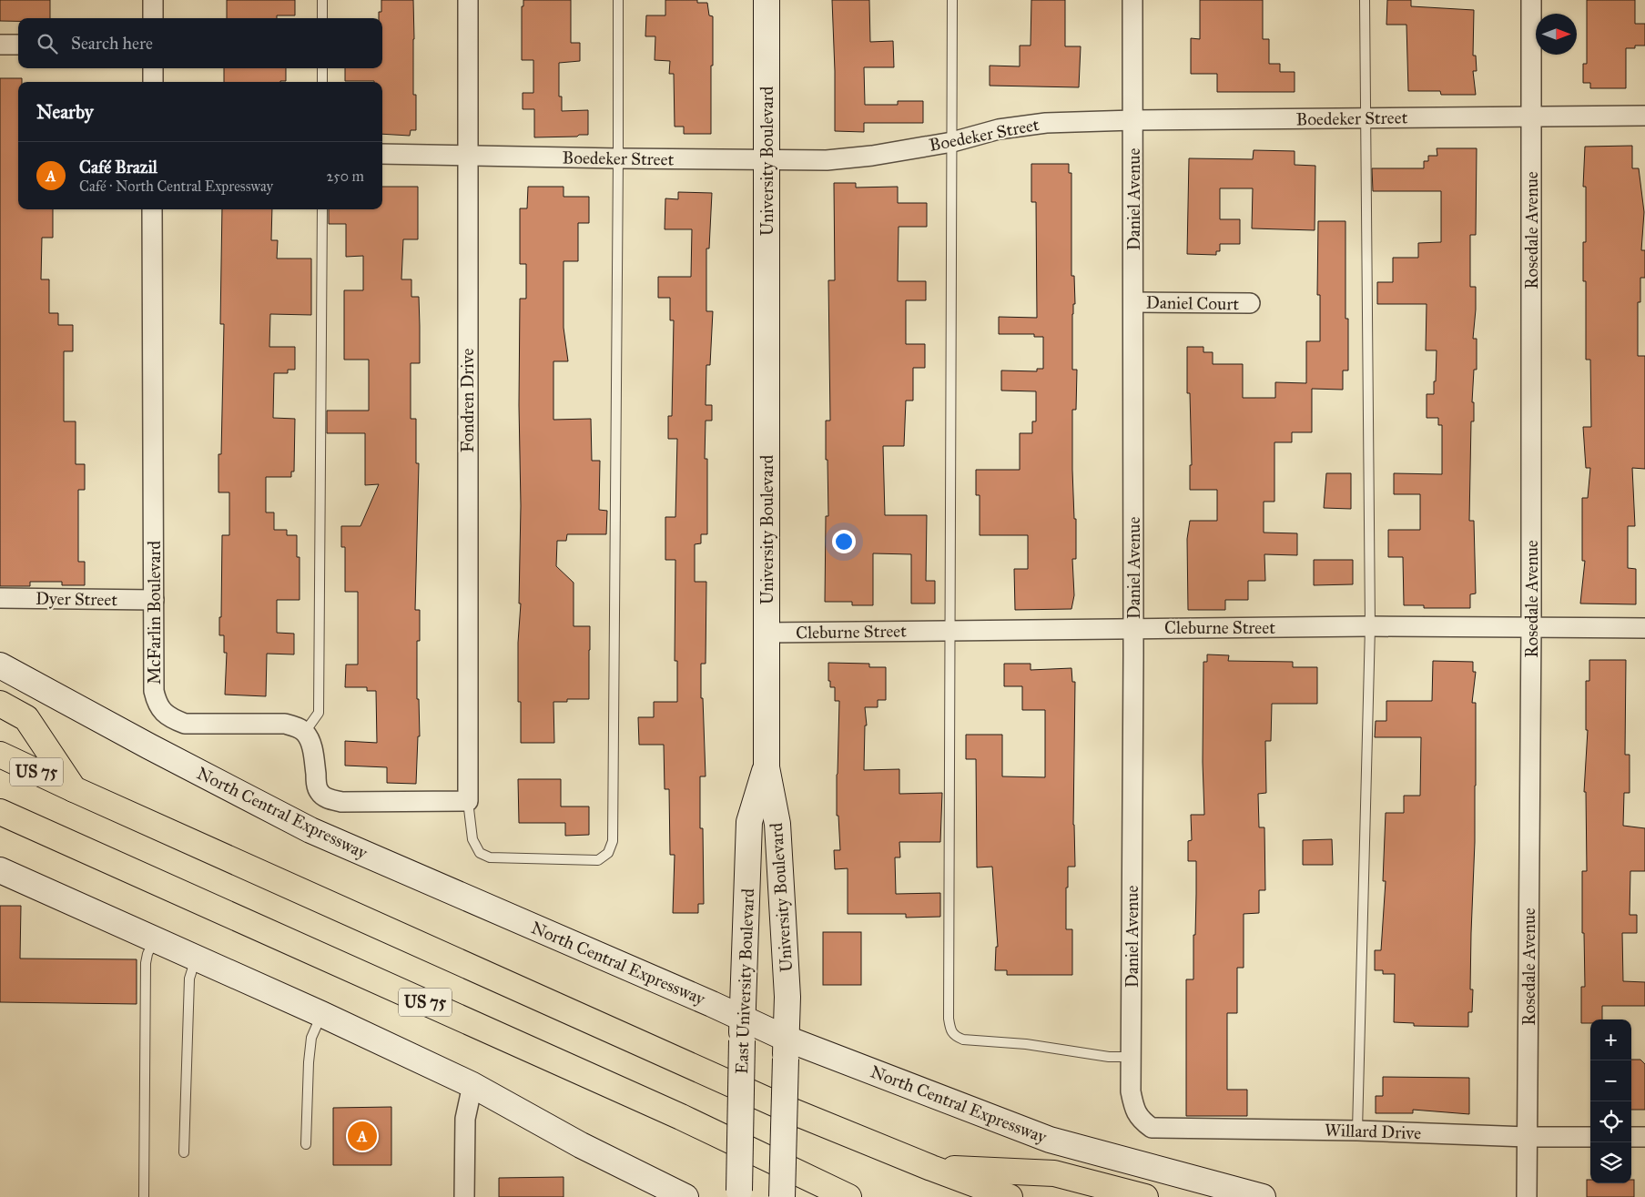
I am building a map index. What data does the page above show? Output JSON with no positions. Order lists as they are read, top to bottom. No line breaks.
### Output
{"streets":{"highway":["US 75"],"main road":["University Boulevard","North Central Expressway","East University Boulevard"],"street":["Boedeker Street","Daniel Avenue","Rosedale Avenue","Daniel Court","Fondren Drive","Dyer Street","McFarlin Boulevard","Cleburne Street","Willard Drive"]},"crossings":[["Boedeker Street","University Boulevard"],["Boedeker Street","Daniel Avenue"],["Boedeker Street","Rosedale Avenue"],["Boedeker Street","Fondren Drive"],["University Boulevard","Cleburne Street"],["University Boulevard","North Central Expressway"],["University Boulevard","East University Boulevard"],["Daniel Avenue","Daniel Court"],["Daniel Avenue","Cleburne Street"],["Daniel Avenue","Willard Drive"],["Rosedale Avenue","Cleburne Street"],["Rosedale Avenue","Willard Drive"],["Dyer Street","McFarlin Boulevard"],["North Central Expressway","East University Boulevard"]],"north":"right","page":{"search":"Search here","heading":"Nearby","list":[{"mark":"A","name":"Café Brazil","note":"Café · North Central Expressway","value":"250 m"}],"map_buttons":["+","−"],"pins":"A"}}
